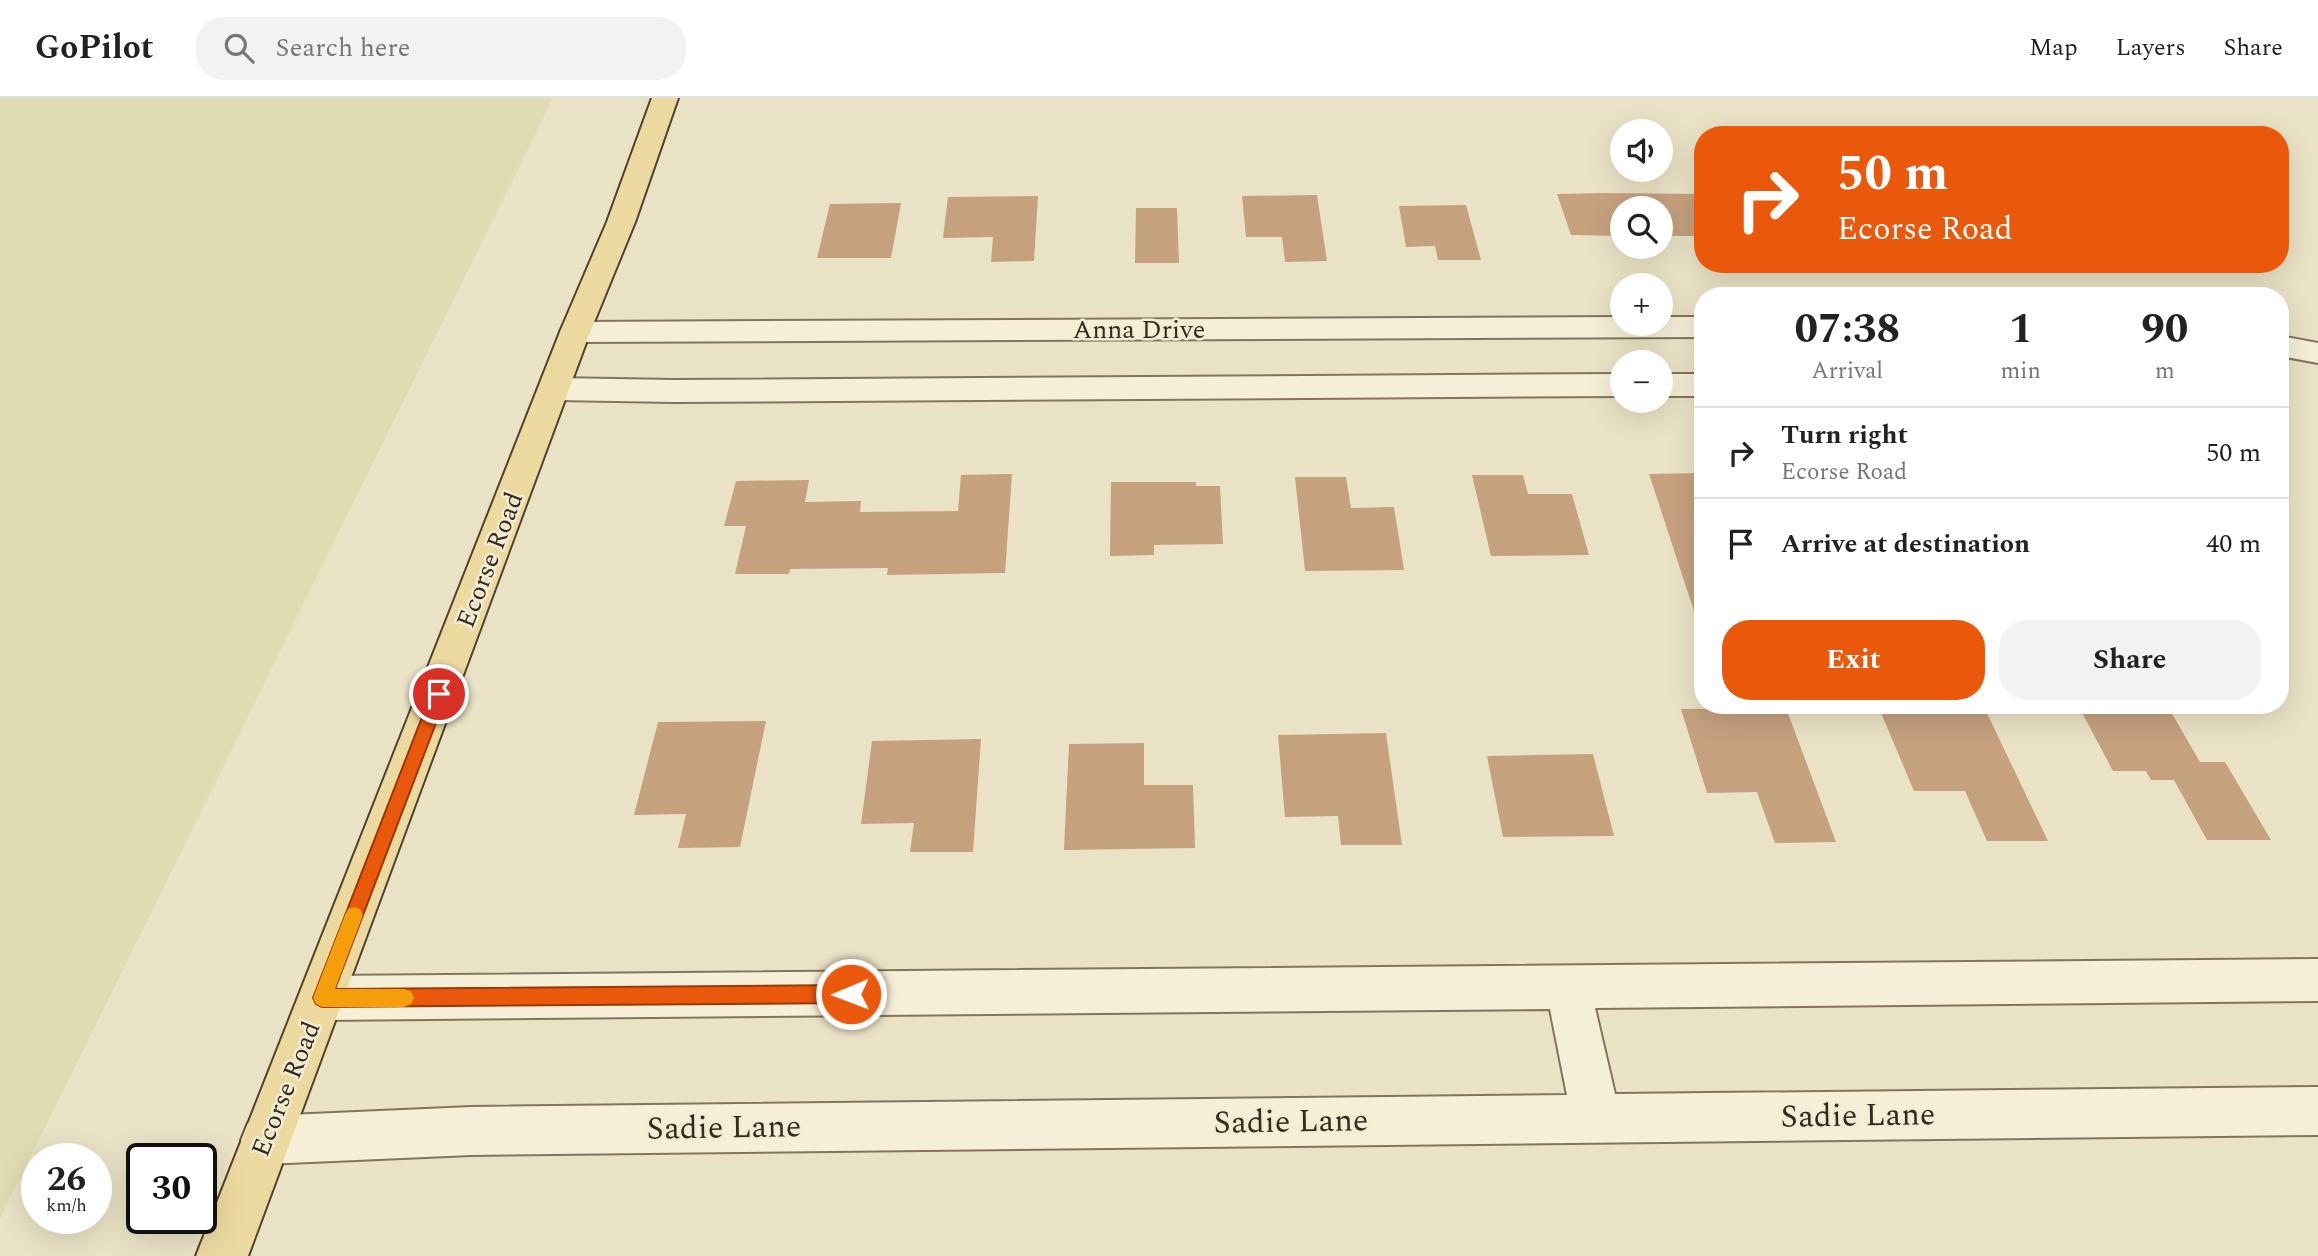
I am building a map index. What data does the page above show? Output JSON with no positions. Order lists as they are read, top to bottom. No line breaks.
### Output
{"streets":{"main road":["Ecorse Road"],"street":["Anna Drive","Sadie Lane"]},"crossings":[["Anna Drive","Ecorse Road"],["Ecorse Road","Sadie Lane"]],"page":{"header":"GoPilot","search":"Search here","nav":["Map","Layers","Share"],"map_buttons":["+","−"],"turn":["50 m","Ecorse Road"],"eta":["07:38","Arrival","1","min","90","m"],"list":[{"name":"Turn right","note":"Ecorse Road","value":"50 m"},{"name":"Arrive at destination","value":"40 m"}],"buttons":["Exit","Share"],"speed":"26 km/h","limit":"30"}}
